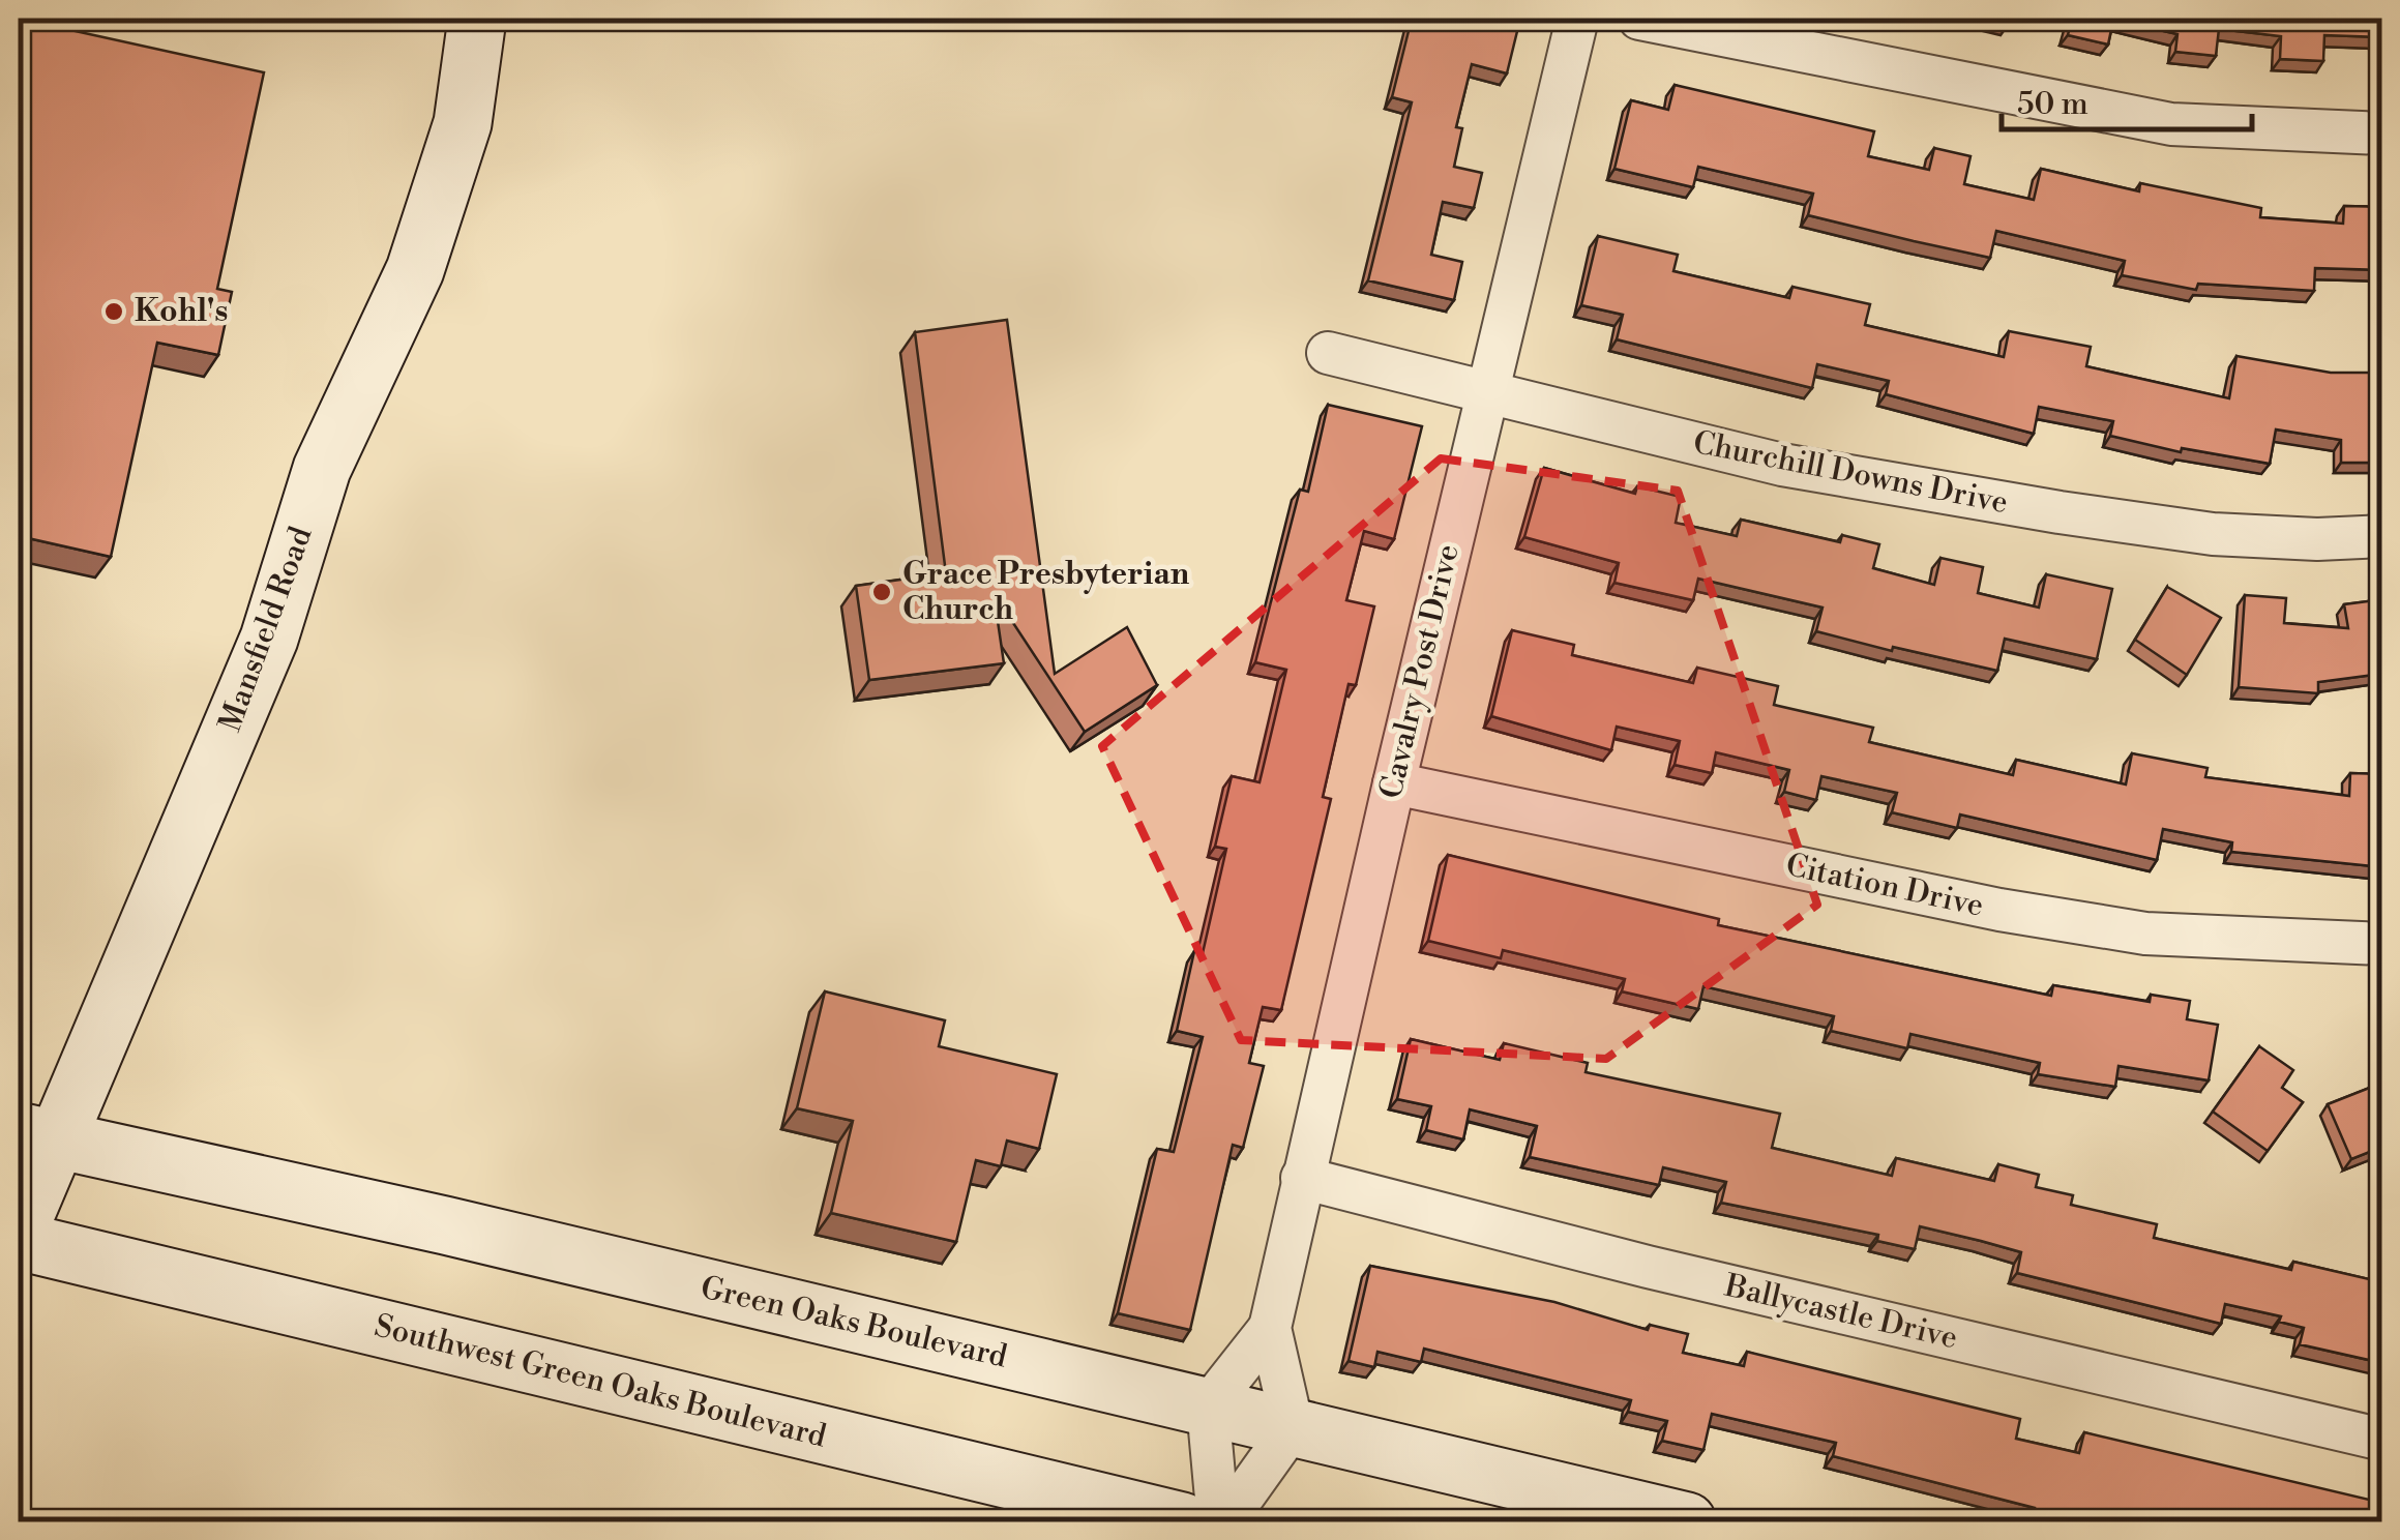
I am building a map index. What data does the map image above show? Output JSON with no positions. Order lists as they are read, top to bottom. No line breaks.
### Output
{"streets":{"main road":["Mansfield Road","Green Oaks Boulevard","Southwest Green Oaks Boulevard"],"street":["Churchill Downs Drive","Cavalry Post Drive","Citation Drive","Ballycastle Drive"]},"crossings":[["Churchill Downs Drive","Cavalry Post Drive"],["Mansfield Road","Green Oaks Boulevard"],["Cavalry Post Drive","Citation Drive"],["Cavalry Post Drive","Ballycastle Drive"],["Cavalry Post Drive","Green Oaks Boulevard"]],"places":["Kohl's","Grace Presbyterian Church"],"scale_bar":"50 m"}
